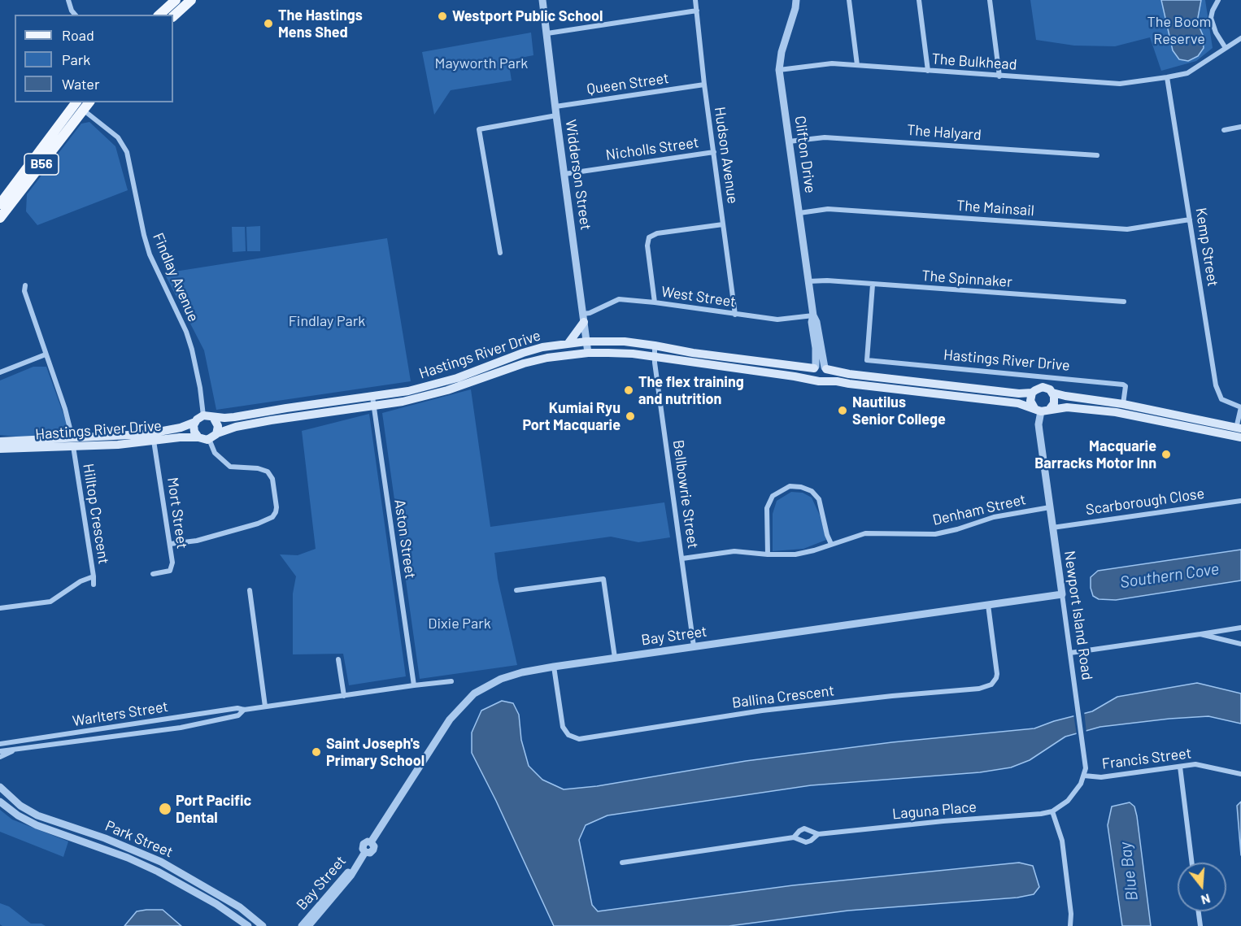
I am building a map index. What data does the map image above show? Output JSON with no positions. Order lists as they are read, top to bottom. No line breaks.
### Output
{"streets":{"main road":["B56","Hastings River Drive"],"street":["The Bulkhead","Queen Street","The Halyard","Nicholls Street","Clifton Drive","Hudson Avenue","Widderson Street","The Mainsail","Kemp Street","Findlay Avenue","The Spinnaker","West Street","Bellbowrie Street","Scarborough Close","Denham Street","Mort Street","Hilltop Crescent","Aston Street","Newport Island Road","Bay Street","Ballina Crescent","Warlters Street","Francis Street","Laguna Place","Park Street"]},"crossings":[["The Bulkhead","Clifton Drive"],["The Bulkhead","Kemp Street"],["Queen Street","Hudson Avenue"],["Queen Street","Widderson Street"],["The Halyard","Clifton Drive"],["Nicholls Street","Hudson Avenue"],["Nicholls Street","Widderson Street"],["Clifton Drive","The Mainsail"],["Clifton Drive","The Spinnaker"],["Clifton Drive","West Street"],["Clifton Drive","Hastings River Drive"],["Hudson Avenue","West Street"],["B56","Findlay Avenue"],["Widderson Street","West Street"],["Widderson Street","Hastings River Drive"],["The Mainsail","Kemp Street"],["Kemp Street","Hastings River Drive"],["Findlay Avenue","Hastings River Drive"],["The Spinnaker","Hastings River Drive"],["Hastings River Drive","Bellbowrie Street"],["Hastings River Drive","Mort Street"],["Hastings River Drive","Hilltop Crescent"],["Hastings River Drive","Aston Street"],["Hastings River Drive","Newport Island Road"],["Bellbowrie Street","Denham Street"],["Bellbowrie Street","Bay Street"],["Scarborough Close","Newport Island Road"],["Denham Street","Newport Island Road"],["Aston Street","Warlters Street"],["Newport Island Road","Bay Street"],["Newport Island Road","Francis Street"],["Bay Street","Ballina Crescent"]],"water":["Southern Cove","Blue Bay"],"parks":["The Boom Reserve","Mayworth Park","Findlay Park","Dixie Park"],"places":["Westport Public School","The Hastings Mens Shed","The flex training and nutrition","Nautilus Senior College","Kumiai Ryu Port Macquarie","Macquarie Barracks Motor Inn","Saint Joseph's Primary School","Port Pacific Dental"],"legend":["Road","Park","Water"],"north":"bottom"}
